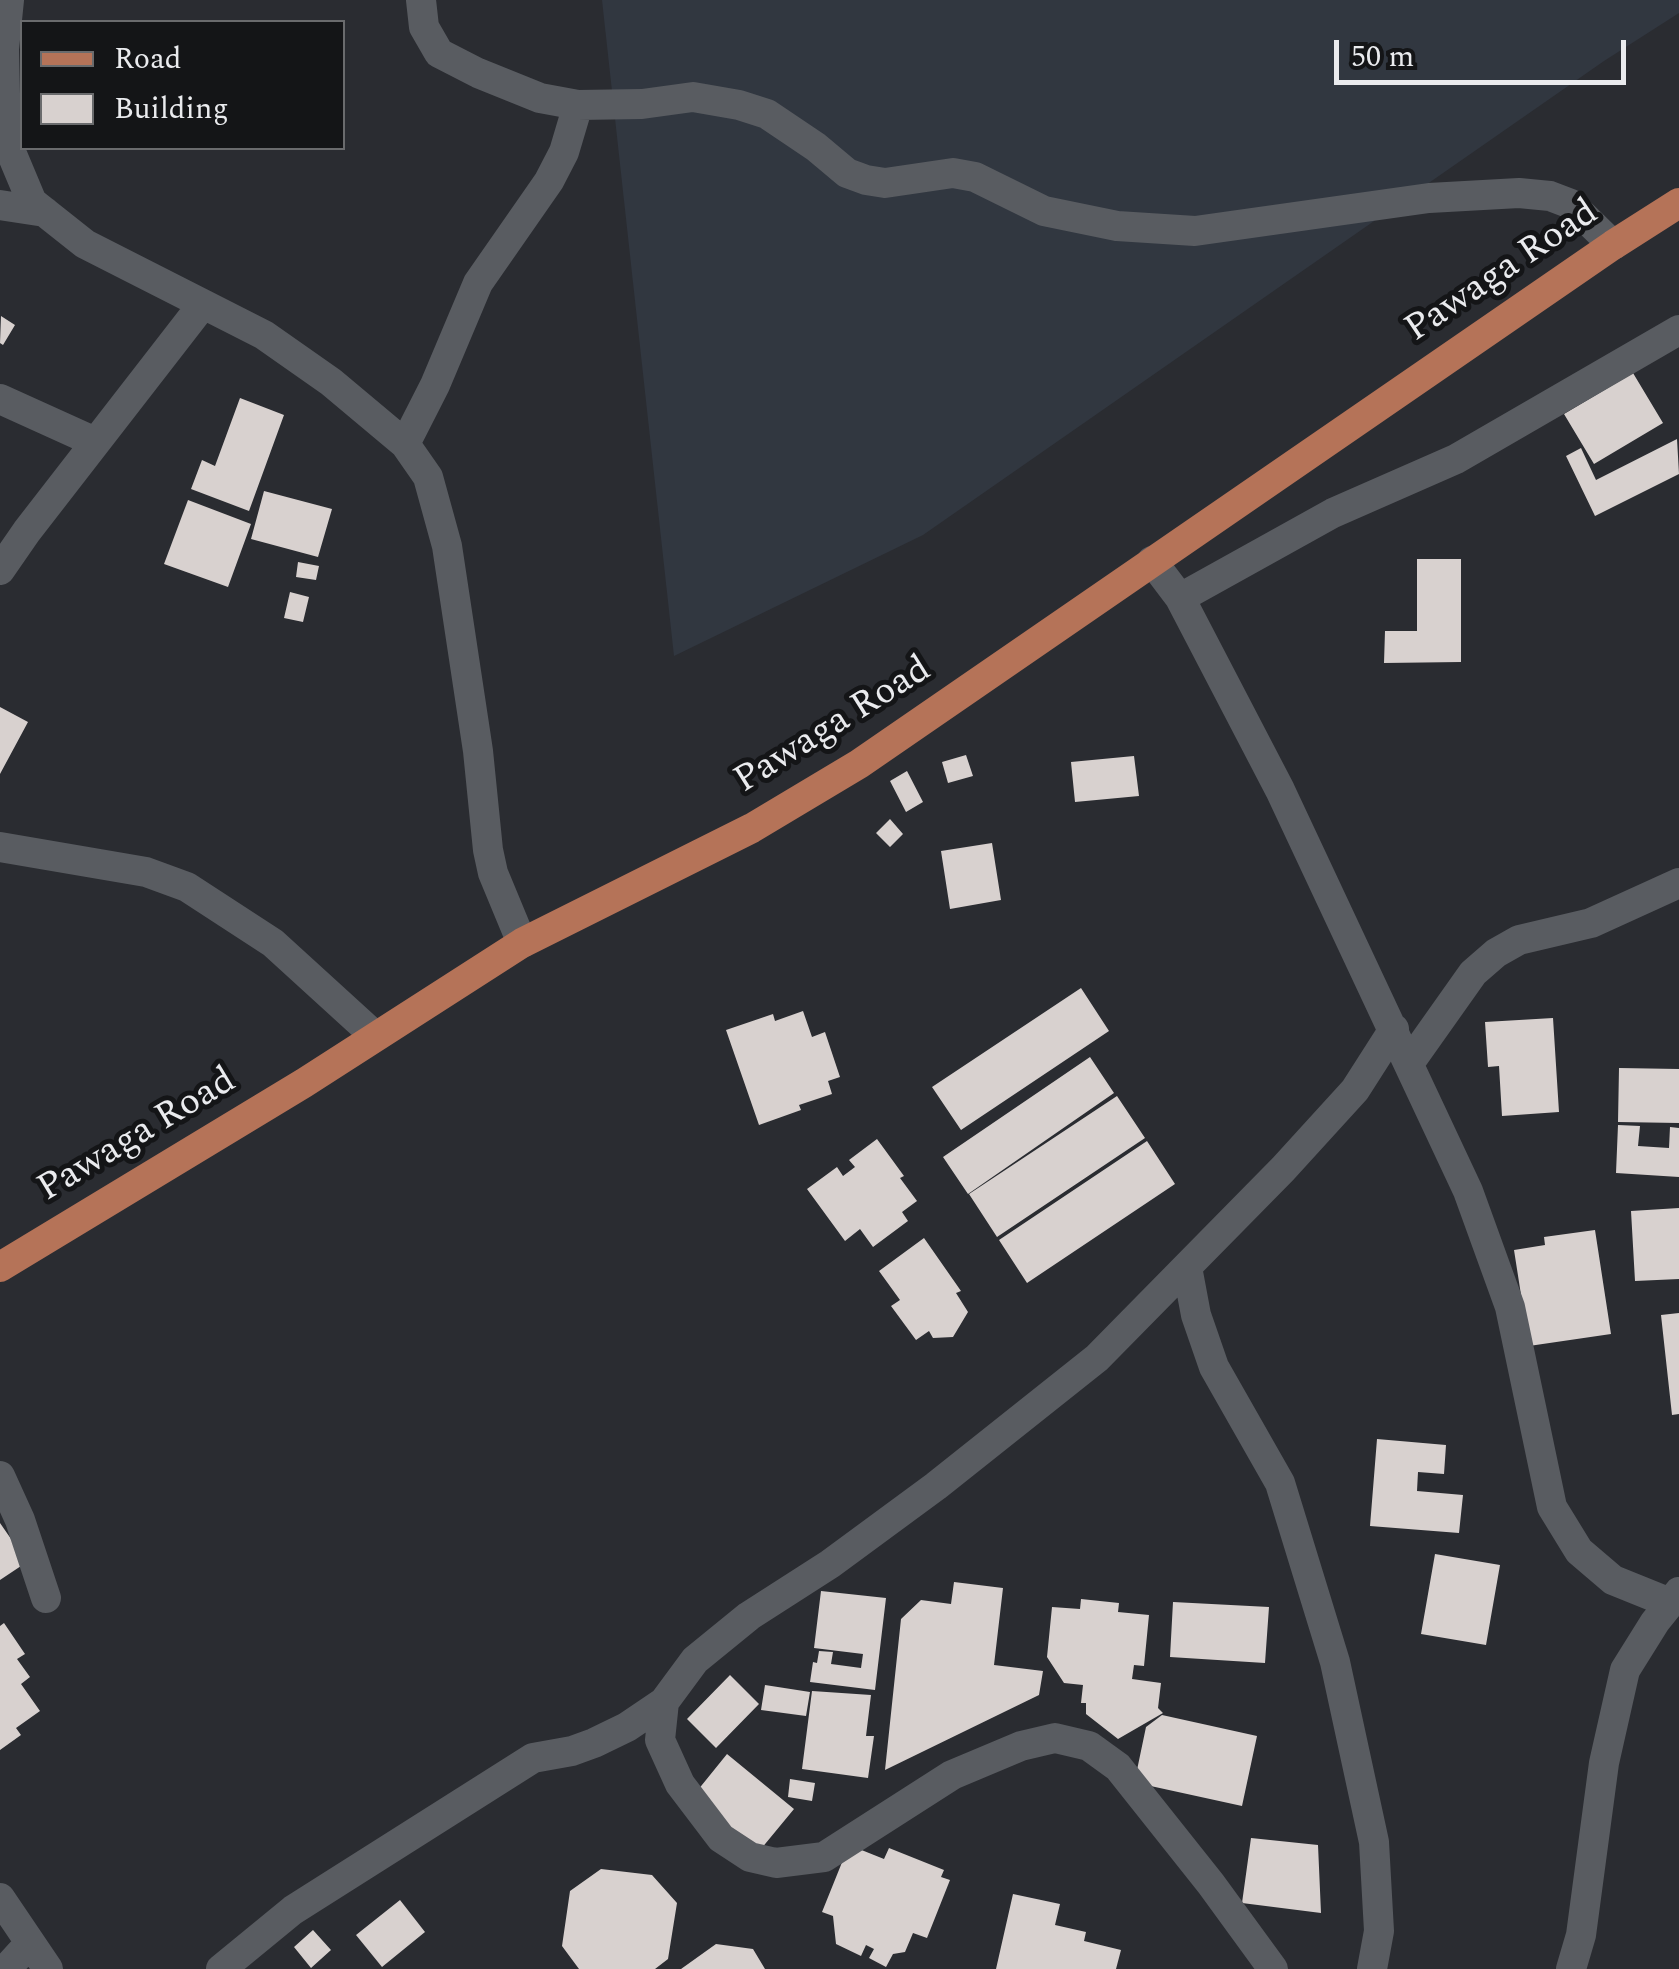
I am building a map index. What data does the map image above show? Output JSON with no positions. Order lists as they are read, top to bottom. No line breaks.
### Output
{"streets":{"main road":["Pawaga Road"]},"legend":["Road","Building"],"scale_bar":"50 m"}
